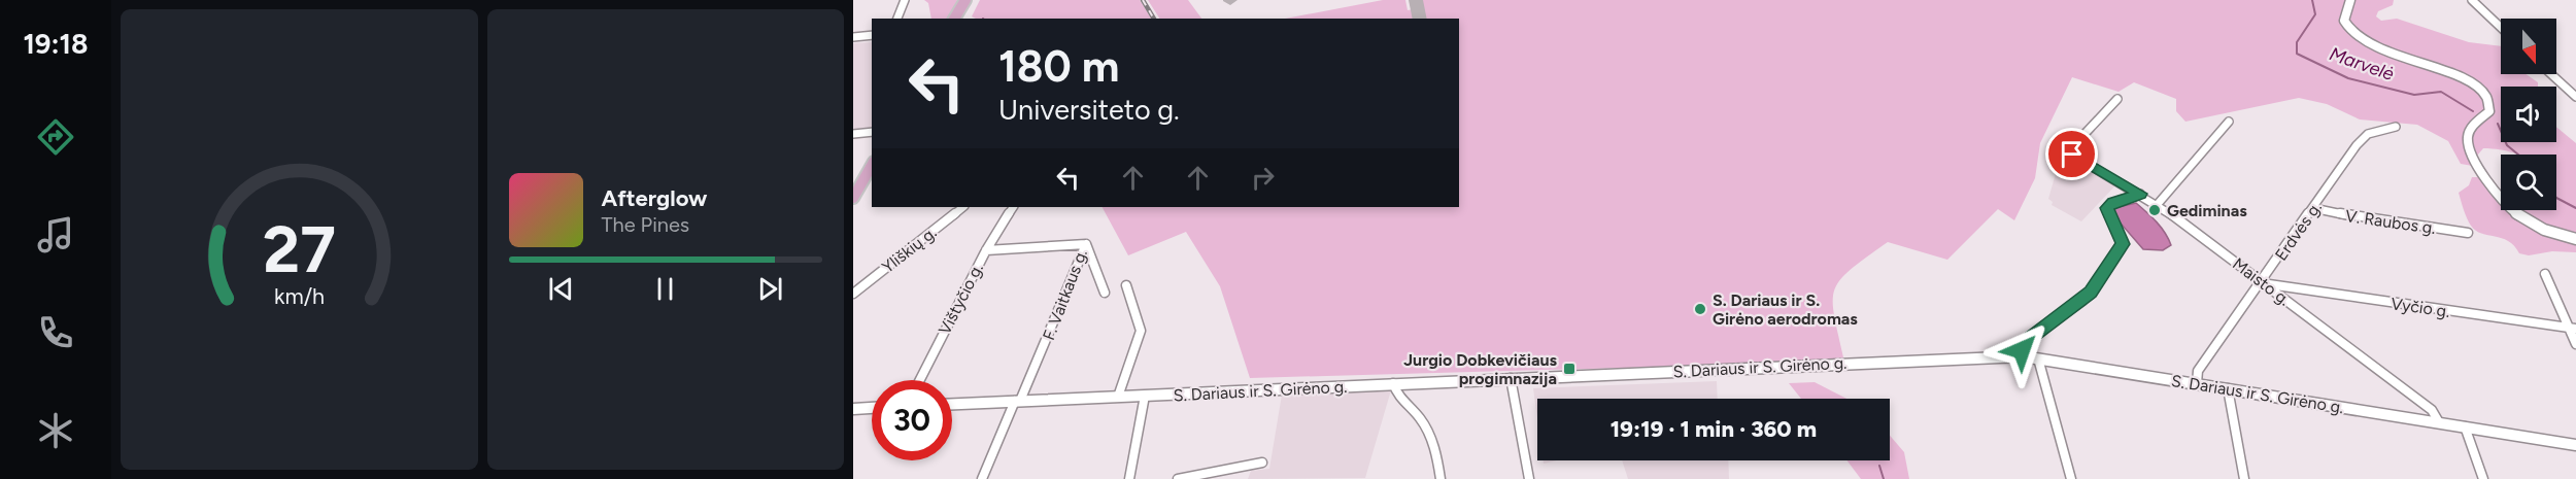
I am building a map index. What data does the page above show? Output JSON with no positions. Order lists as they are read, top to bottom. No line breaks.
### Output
{"streets":{"street":["V. Raubos g.","Erdvės g.","Yliškių g.","Maisto g.","F. Vaitkaus g.","Vištyčio g.","Vyčio g.","S. Dariaus ir S. Girėno g."]},"crossings":[["V. Raubos g.","Erdvės g."],["Erdvės g.","Maisto g."],["Erdvės g.","Vyčio g."],["Erdvės g.","S. Dariaus ir S. Girėno g."],["Maisto g.","Vyčio g."],["Maisto g.","S. Dariaus ir S. Girėno g."],["F. Vaitkaus g.","Vištyčio g."],["F. Vaitkaus g.","S. Dariaus ir S. Girėno g."]],"water":["Marvelė"],"places":{"other":["Gediminas","S. Dariaus ir S. Girėno aerodromas"],"transit":["Jurgio Dobkevičiaus progimnazija"]},"north":"bottom","page":{"tabs":"19:18","turn":["180 m","Universiteto g."],"song":["Afterglow","The Pines"],"limit":"30","trip":"19:19 · 1 min · 360 m","gauge":["27","km/h"]}}
